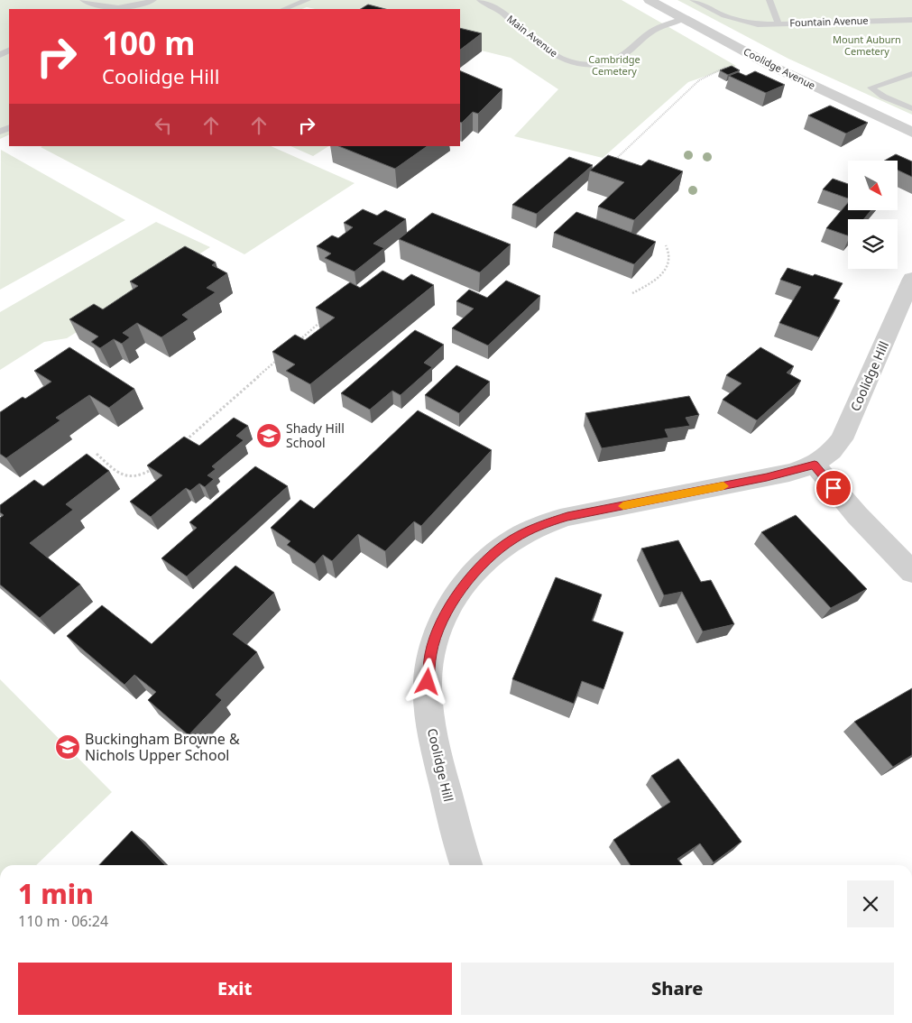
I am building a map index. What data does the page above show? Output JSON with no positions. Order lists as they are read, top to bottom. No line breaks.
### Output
{"streets":{"street":["Coolidge Avenue","Coolidge Hill"],"lane":["Fountain Avenue","Main Avenue"]},"crossings":[["Main Avenue","Coolidge Avenue"]],"parks":["Mount Auburn Cemetery","Cambridge Cemetery"],"places":{"school or university":["Shady Hill School","Buckingham Browne & Nichols Upper School"]},"north":"bottom right","page":{"turn":["100 m","Coolidge Hill"],"heading":["1 min","110 m · 06:24"],"buttons":["Exit","Share"]}}
